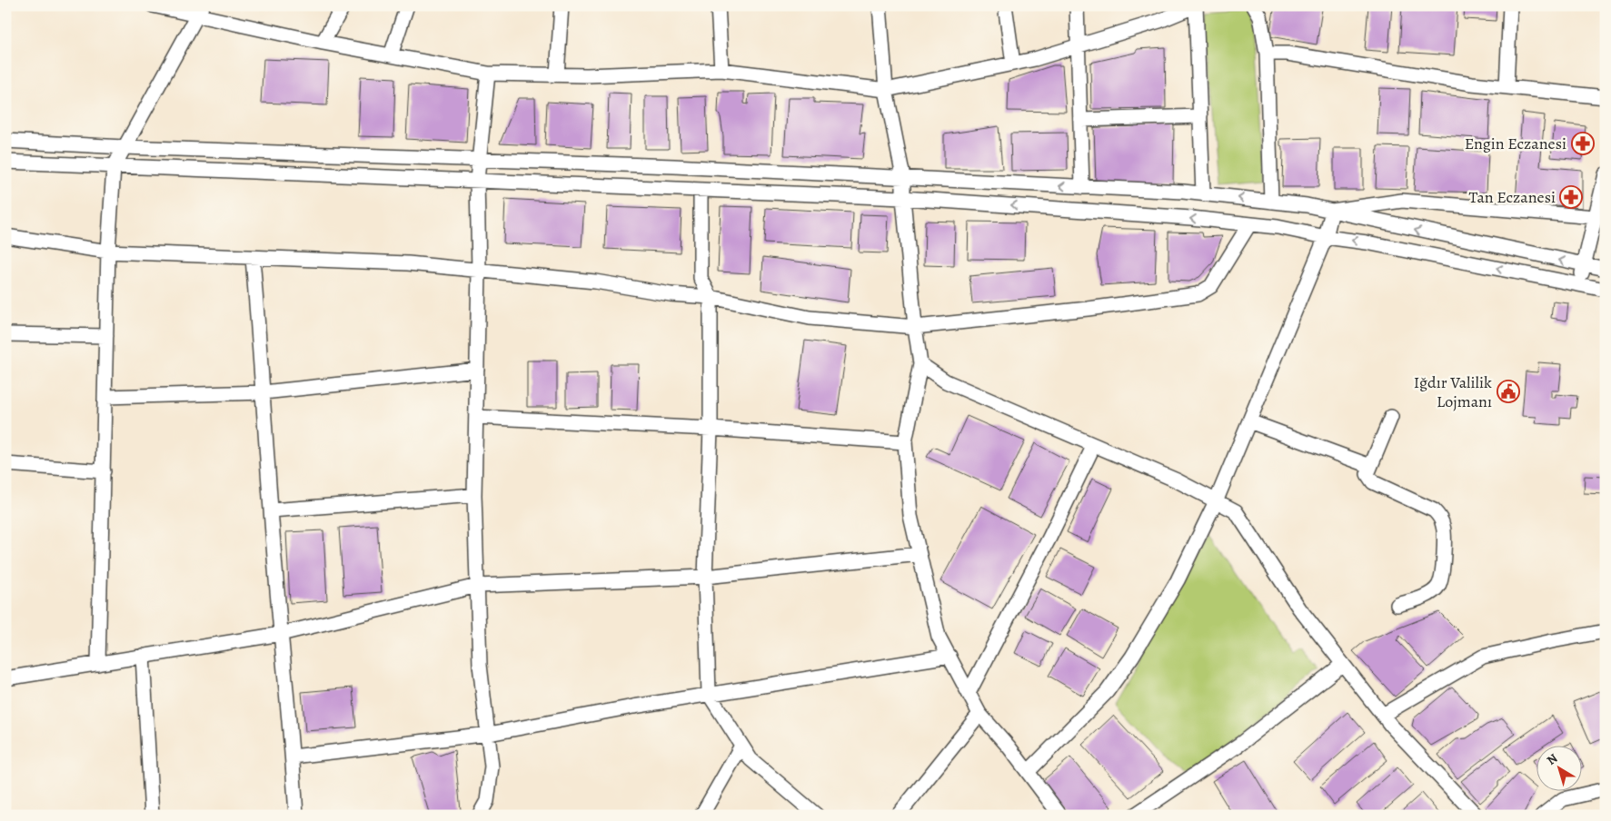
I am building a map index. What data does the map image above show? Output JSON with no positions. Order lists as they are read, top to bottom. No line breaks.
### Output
{"places":{"pharmacy":["Engin Eczanesi","Tan Eczanesi"],"public building":["Iğdır Valilik Lojmanı"]},"north":"top left"}
